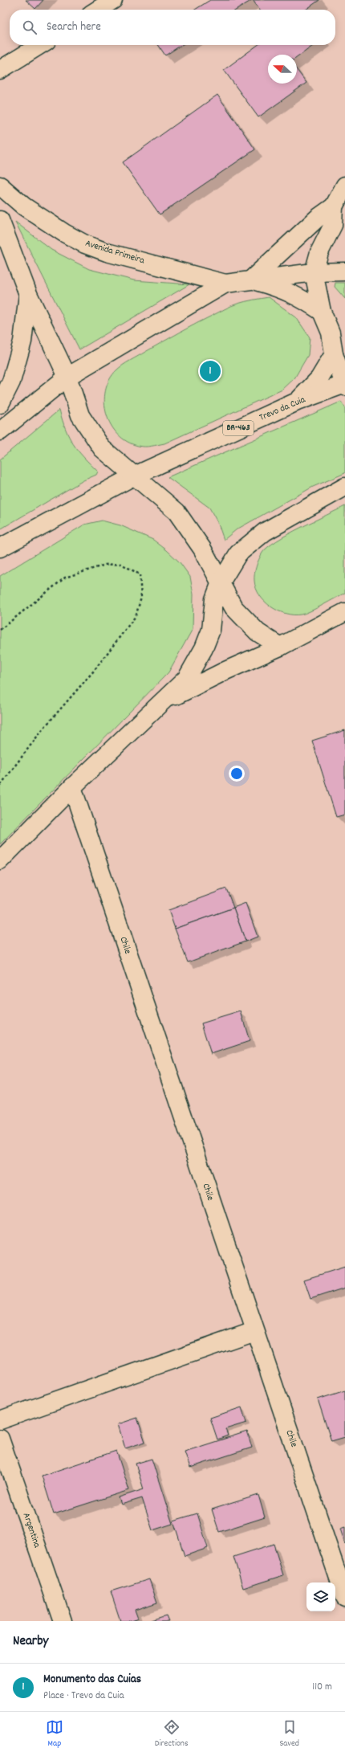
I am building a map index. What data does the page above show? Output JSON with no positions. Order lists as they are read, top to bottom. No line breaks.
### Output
{"streets":{"main road":["Avenida Primeira","Trevo da Cuia","BR-463","Chile","Argentina"]},"crossings":[["Trevo da Cuia","BR-463"]],"north":"left","page":{"search":"Search here","pins":"1","heading":"Nearby","list":[{"mark":"1","name":"Monumento das Cuias","note":"Place · Trevo da Cuia","value":"110 m"}],"nav":["Map","Directions","Saved"]}}
